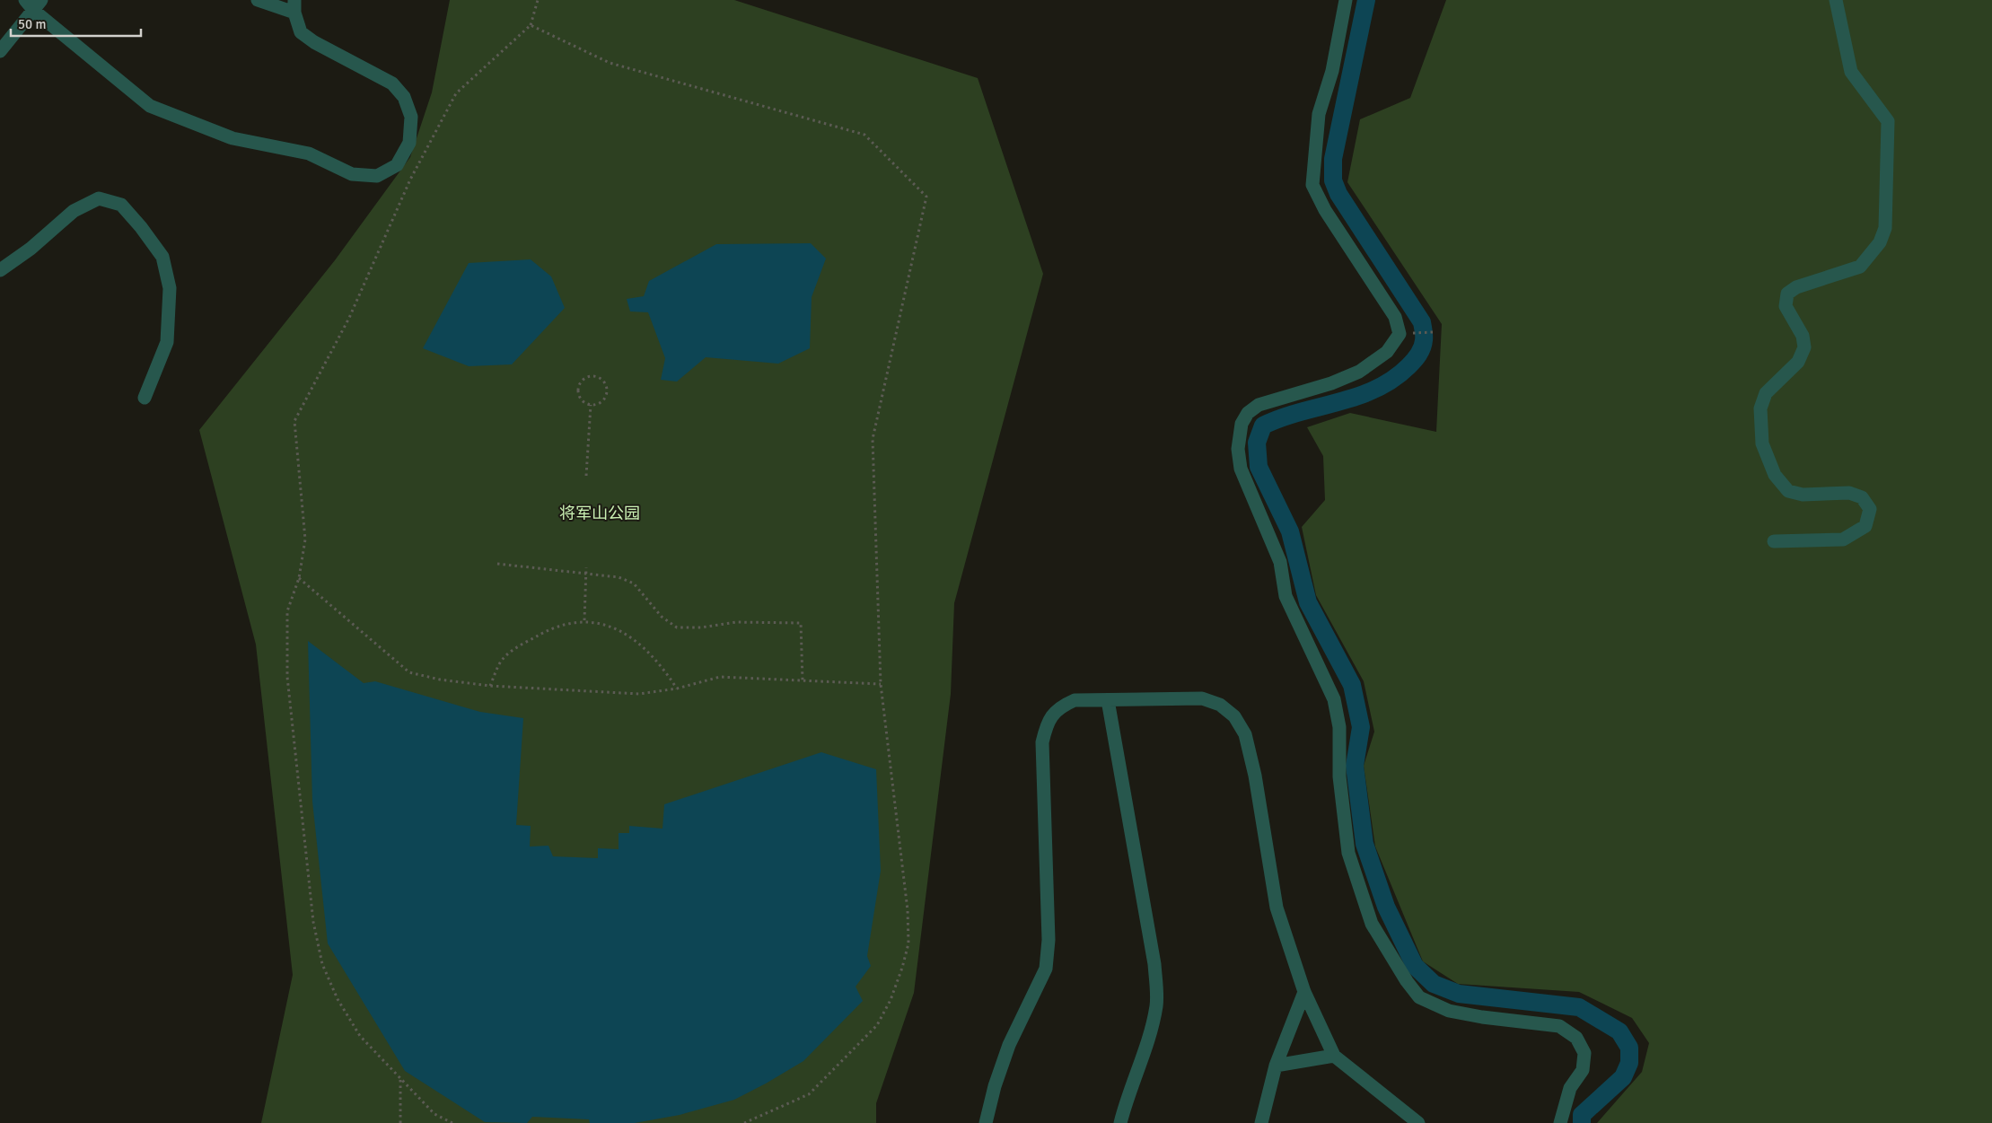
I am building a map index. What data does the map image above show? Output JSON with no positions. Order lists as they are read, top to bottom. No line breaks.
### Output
{"parks":["将军山公园"],"scale_bar":"50 m"}
